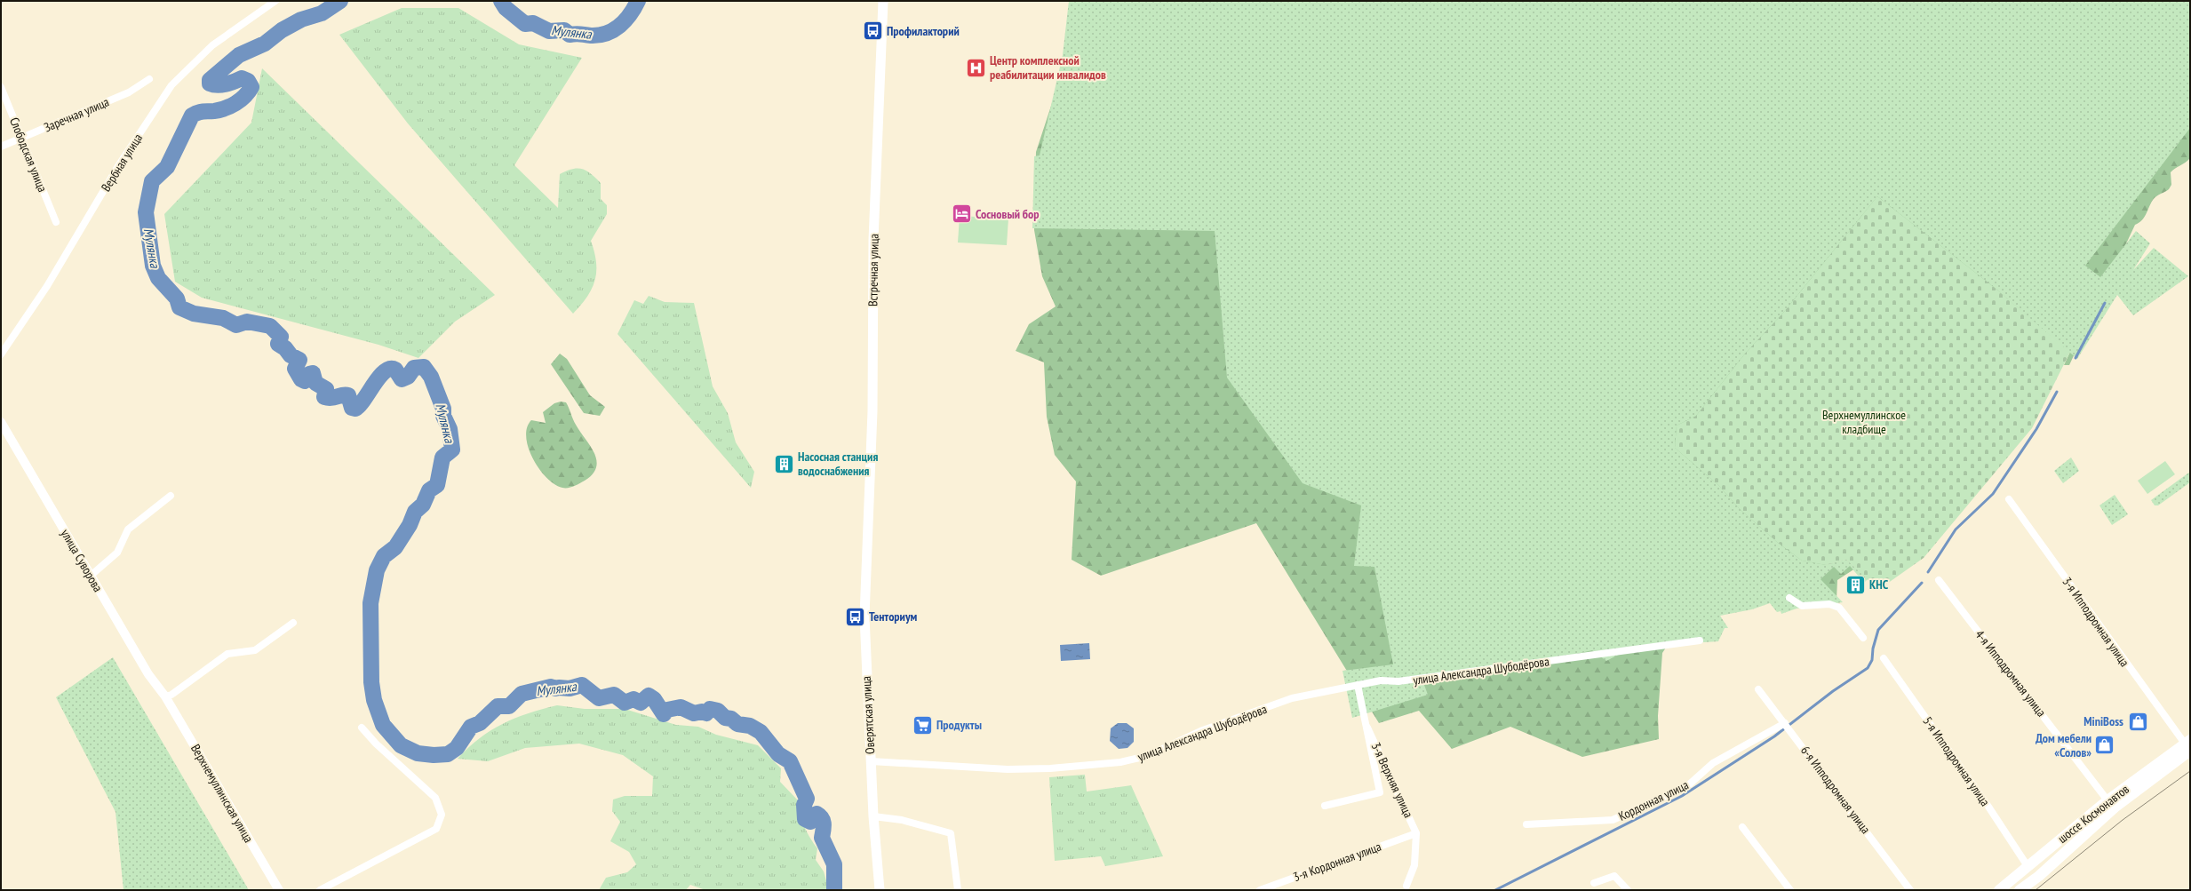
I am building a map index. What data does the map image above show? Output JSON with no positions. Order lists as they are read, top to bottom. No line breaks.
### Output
{"streets":{"main road":["Встречная улица","Оверятская улица","шоссе Космонавтов"],"street":["Заречная улица","Слободская улица","Вербная улица","улица Суворова","3-я Ипподромная улица","улица Александра Шубодёрова","4-я Ипподромная улица","5-я Ипподромная улица","3-я Верхняя улица","6-я Ипподромная улица","Верхнемуллинская улица","Кордонная улица","3-я Кордонная улица"]},"crossings":[["Заречная улица","Слободская улица"],["Встречная улица","Оверятская улица"],["улица Суворова","Верхнемуллинская улица"],["3-я Ипподромная улица","шоссе Космонавтов"],["улица Александра Шубодёрова","Оверятская улица"],["4-я Ипподромная улица","шоссе Космонавтов"],["5-я Ипподромная улица","шоссе Космонавтов"],["3-я Верхняя улица","3-я Кордонная улица"],["6-я Ипподромная улица","Кордонная улица"]],"water":["Мулянка"],"parks":["Верхнемуллинское кладбище"],"places":{"bus stop":["Профилакторий","Тенториум"],"hospital":["Центр комплексной реабилитации инвалидов"],"hotel":["Сосновый бор"],"building":["Насосная станция водоснабжения","КНС"],"shop":["MiniBoss","Дом мебели «Солов»"],"supermarket":["Пpoдукты"]}}
